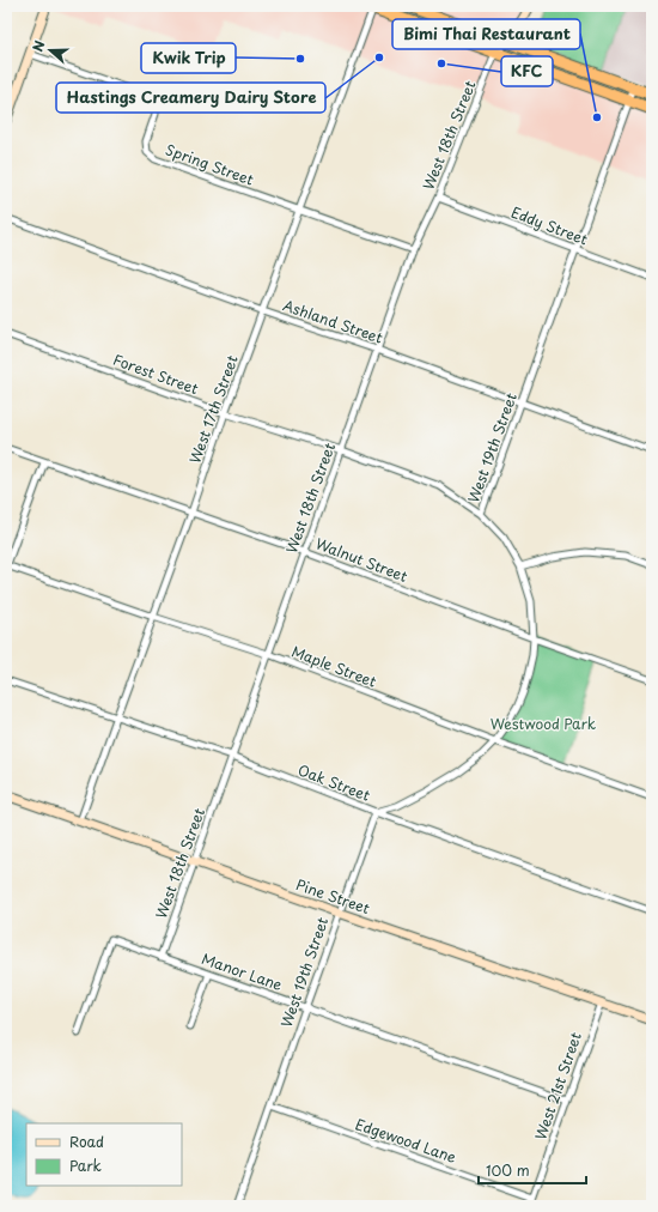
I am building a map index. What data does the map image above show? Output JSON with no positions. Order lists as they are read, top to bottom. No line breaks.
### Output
{"streets":{"street":["West 18th Street","Spring Street","Eddy Street","Ashland Street","Forest Street","West 17th Street","West 19th Street","Walnut Street","Maple Street","Oak Street","Pine Street","Manor Lane","West 21st Street","Edgewood Lane"]},"crossings":[["West 18th Street","Spring Street"],["West 18th Street","Eddy Street"],["West 18th Street","Ashland Street"],["West 18th Street","Forest Street"],["West 18th Street","Walnut Street"],["West 18th Street","Maple Street"],["West 18th Street","Oak Street"],["West 18th Street","Pine Street"],["West 18th Street","Manor Lane"],["Spring Street","West 17th Street"],["Eddy Street","West 19th Street"],["Ashland Street","West 17th Street"],["Ashland Street","West 19th Street"],["Forest Street","West 17th Street"],["Forest Street","West 19th Street"],["West 17th Street","Walnut Street"],["West 17th Street","Maple Street"],["West 17th Street","Oak Street"],["West 17th Street","Pine Street"],["West 19th Street","Walnut Street"],["West 19th Street","Maple Street"],["West 19th Street","Oak Street"],["West 19th Street","Pine Street"],["West 19th Street","Manor Lane"],["West 19th Street","Edgewood Lane"],["Pine Street","West 21st Street"],["Manor Lane","West 21st Street"],["West 21st Street","Edgewood Lane"]],"parks":["Westwood Park"],"places":["Hastings Creamery Dairy Store","Kwik Trip","KFC","Bimi Thai Restaurant"],"legend":["Road","Park"],"scale_bar":"100 m","north":"left"}
